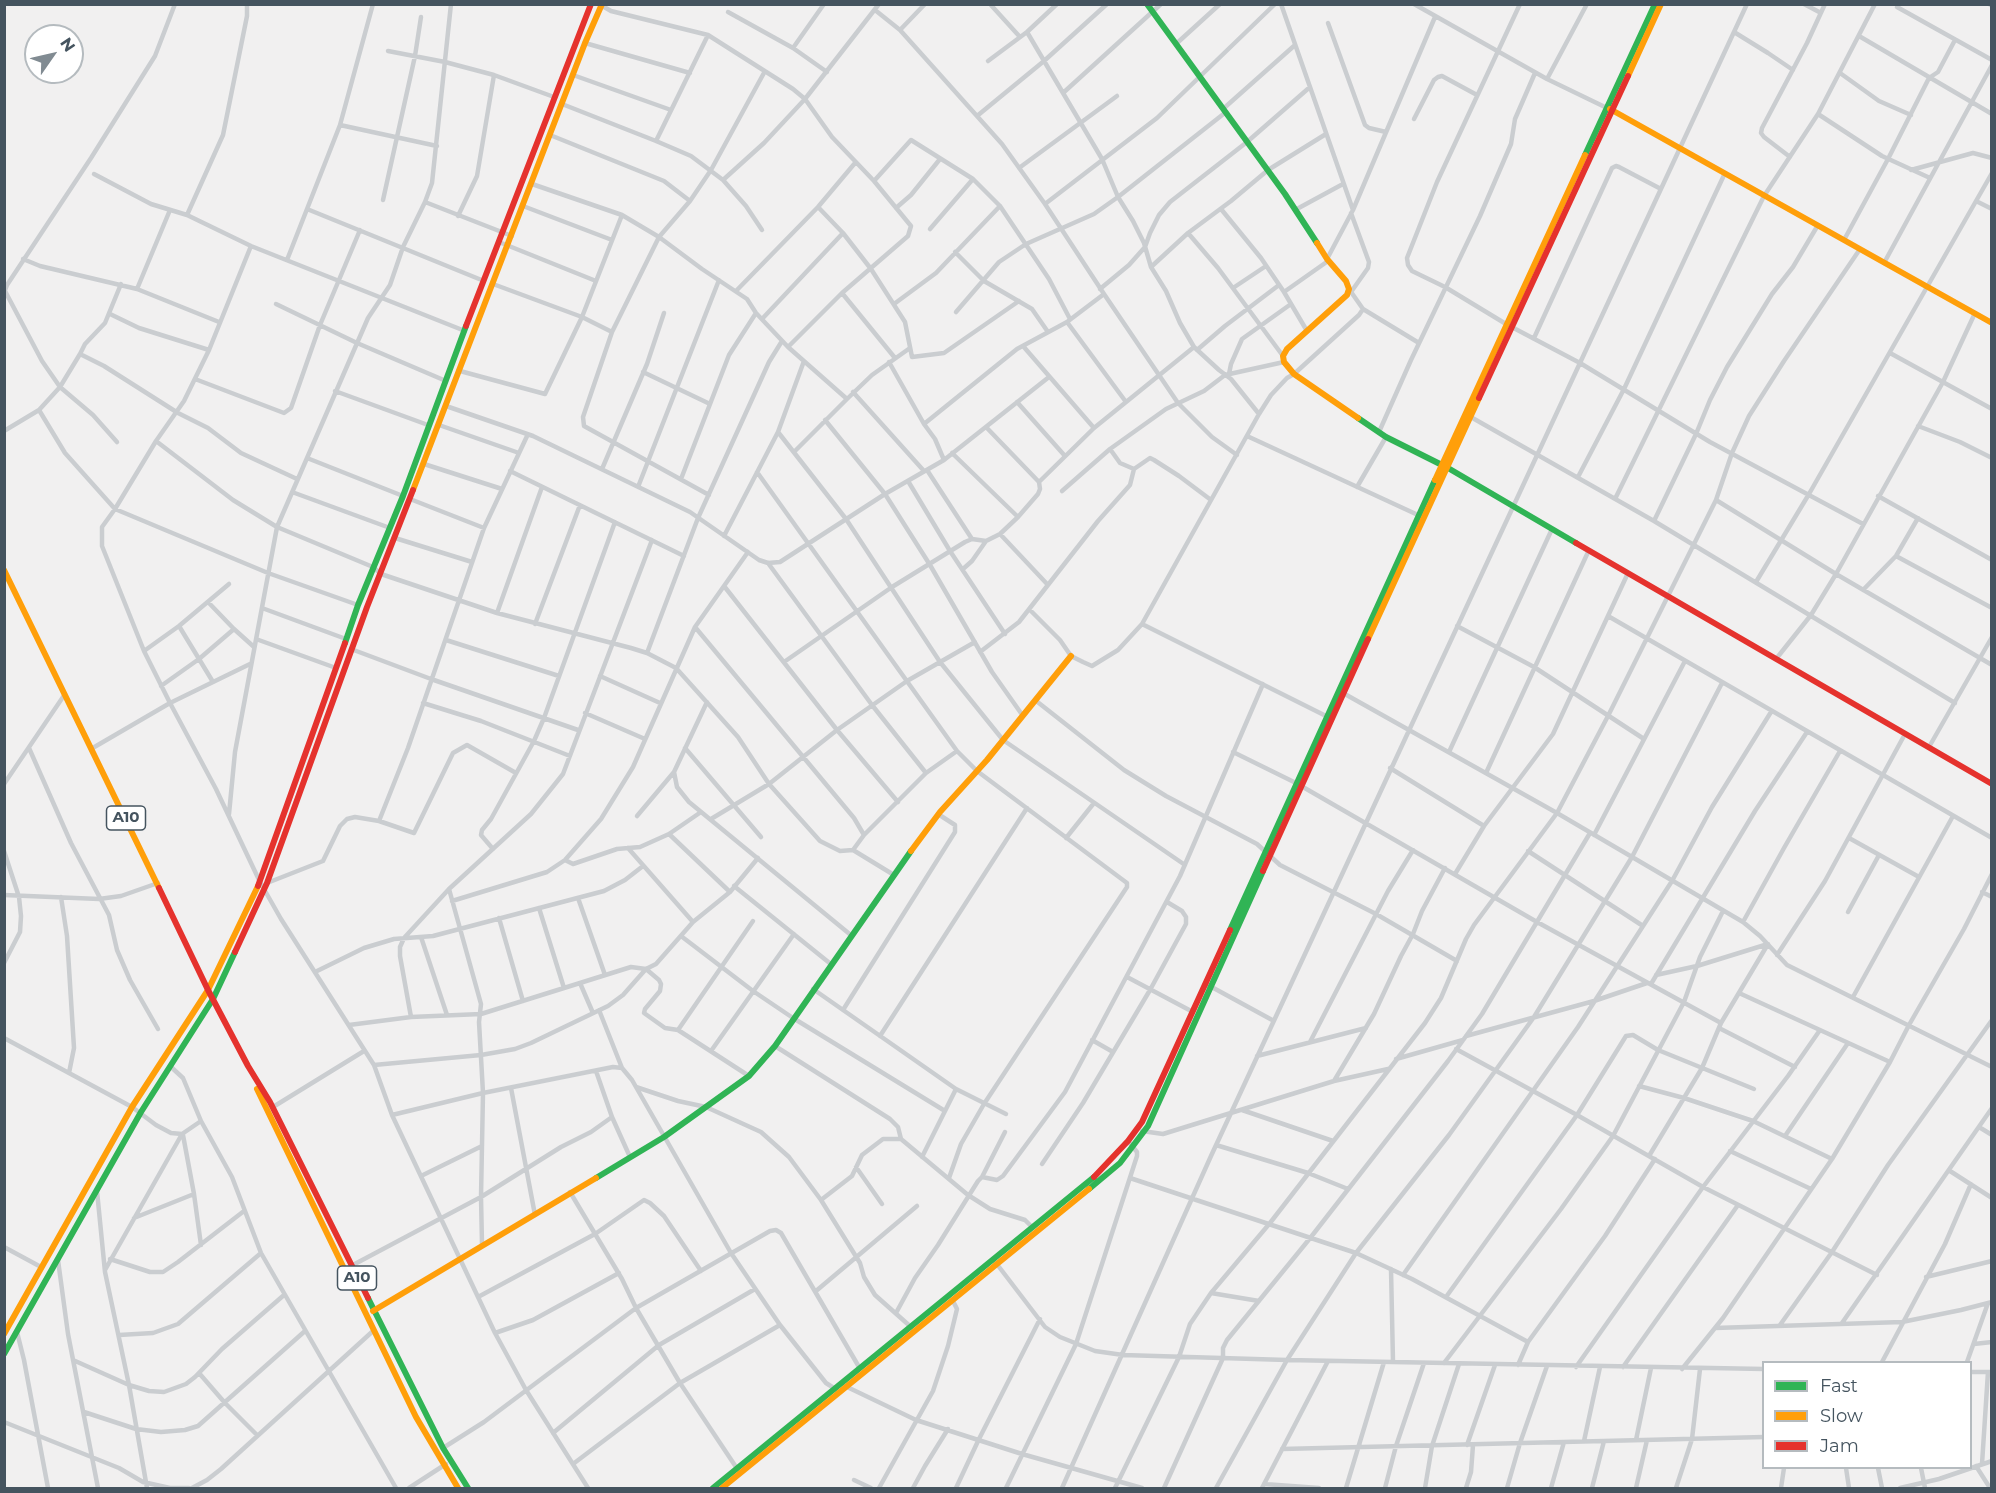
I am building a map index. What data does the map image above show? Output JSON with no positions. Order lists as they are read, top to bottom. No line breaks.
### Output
{"streets":{"main road":["A10"]},"legend":["Fast","Slow","Jam"],"north":"top right"}
